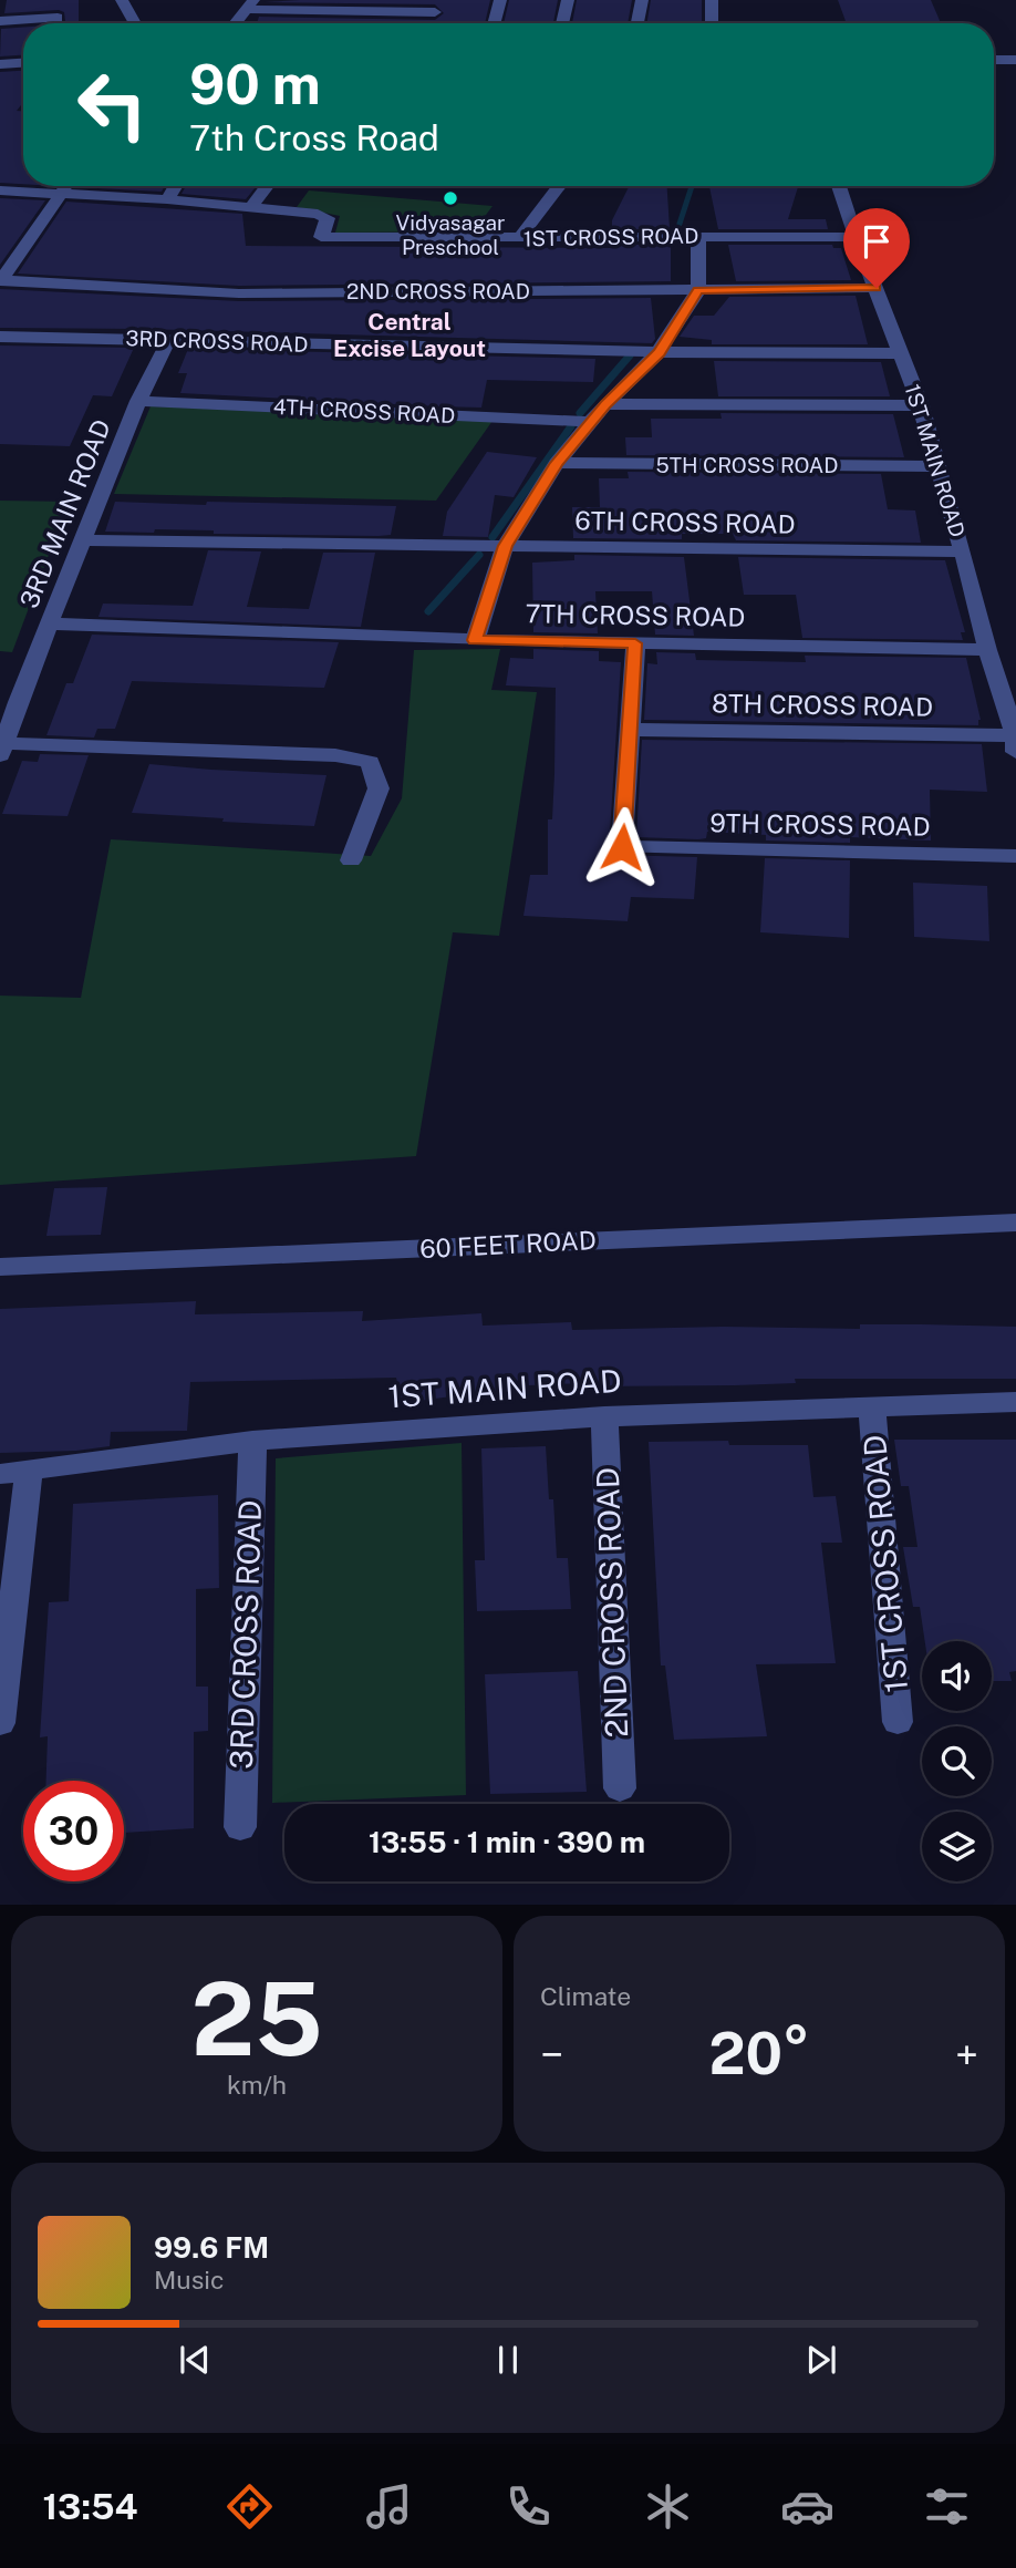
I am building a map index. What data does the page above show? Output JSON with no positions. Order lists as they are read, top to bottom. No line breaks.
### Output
{"streets":{"street":["1ST CROSS ROAD","2ND CROSS ROAD","3RD CROSS ROAD","4TH CROSS ROAD","1ST MAIN ROAD","5TH CROSS ROAD","3RD MAIN ROAD","6TH CROSS ROAD","7TH CROSS ROAD","8TH CROSS ROAD","9TH CROSS ROAD","60 FEET ROAD"]},"crossings":[["1ST CROSS ROAD","1ST MAIN ROAD"],["2ND CROSS ROAD","1ST MAIN ROAD"],["3RD CROSS ROAD","1ST MAIN ROAD"],["3RD CROSS ROAD","3RD MAIN ROAD"],["4TH CROSS ROAD","3RD MAIN ROAD"],["1ST MAIN ROAD","5TH CROSS ROAD"],["1ST MAIN ROAD","6TH CROSS ROAD"],["1ST MAIN ROAD","7TH CROSS ROAD"],["1ST MAIN ROAD","8TH CROSS ROAD"],["3RD MAIN ROAD","6TH CROSS ROAD"],["3RD MAIN ROAD","7TH CROSS ROAD"],["8TH CROSS ROAD","9TH CROSS ROAD"]],"districts":["Central Excise Layout"],"places":["Vidyasagar Preschool"],"page":{"turn":["90 m","7th Cross Road"],"limit":"30","trip":"13:55 · 1 min · 390 m","tile":[["25","km/h"],"Climate"],"heat":["−","20°","+"],"song":["99.6 FM","Music"],"tabs":"13:54"}}
